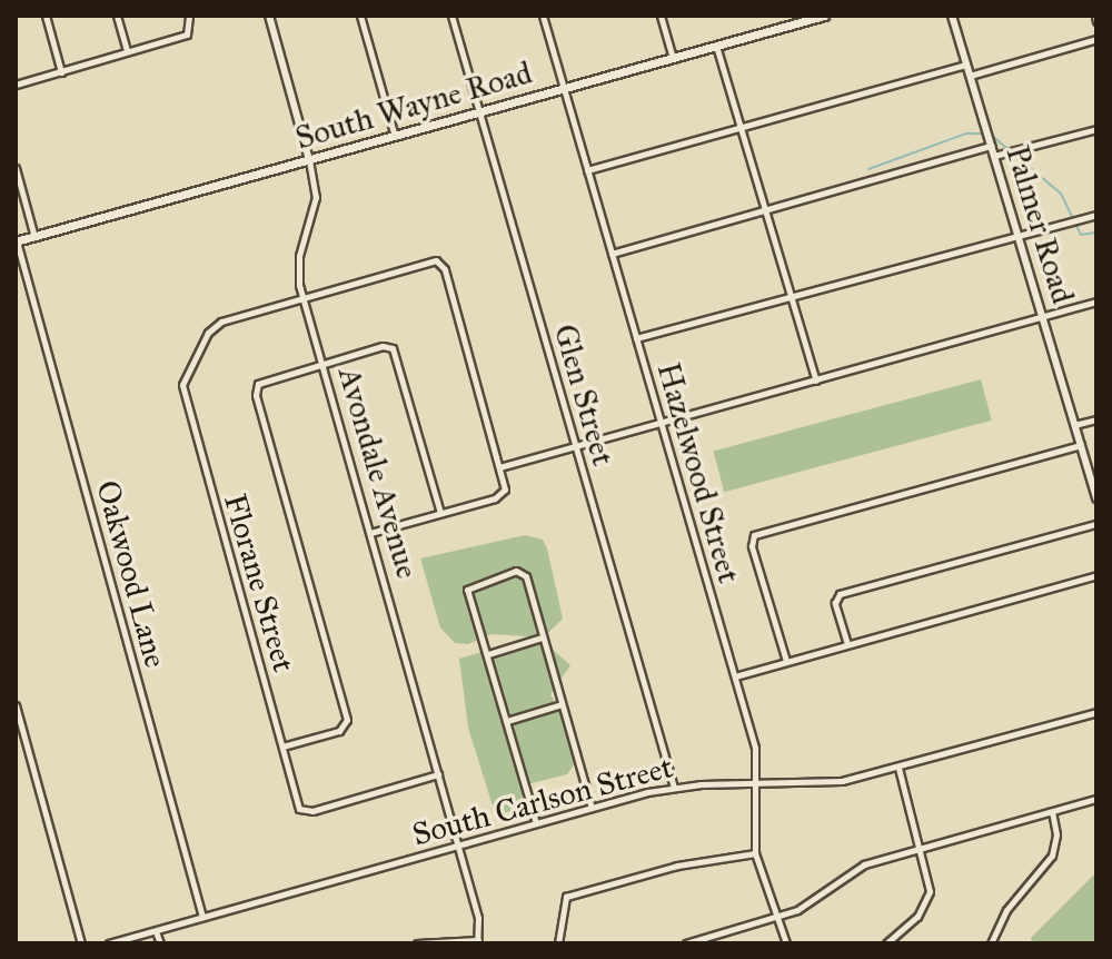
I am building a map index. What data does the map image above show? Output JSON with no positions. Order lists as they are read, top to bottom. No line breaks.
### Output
{"streets":{"main road":["South Wayne Road"],"street":["Palmer Road","Glen Street","Avondale Avenue","Hazelwood Street","Oakwood Lane","Florane Street","South Carlson Street"]},"crossings":[["South Wayne Road","Glen Street"],["South Wayne Road","Avondale Avenue"],["South Wayne Road","Hazelwood Street"],["South Wayne Road","Oakwood Lane"],["Glen Street","South Carlson Street"],["Avondale Avenue","Florane Street"],["Avondale Avenue","South Carlson Street"],["Hazelwood Street","South Carlson Street"],["Oakwood Lane","South Carlson Street"]]}
